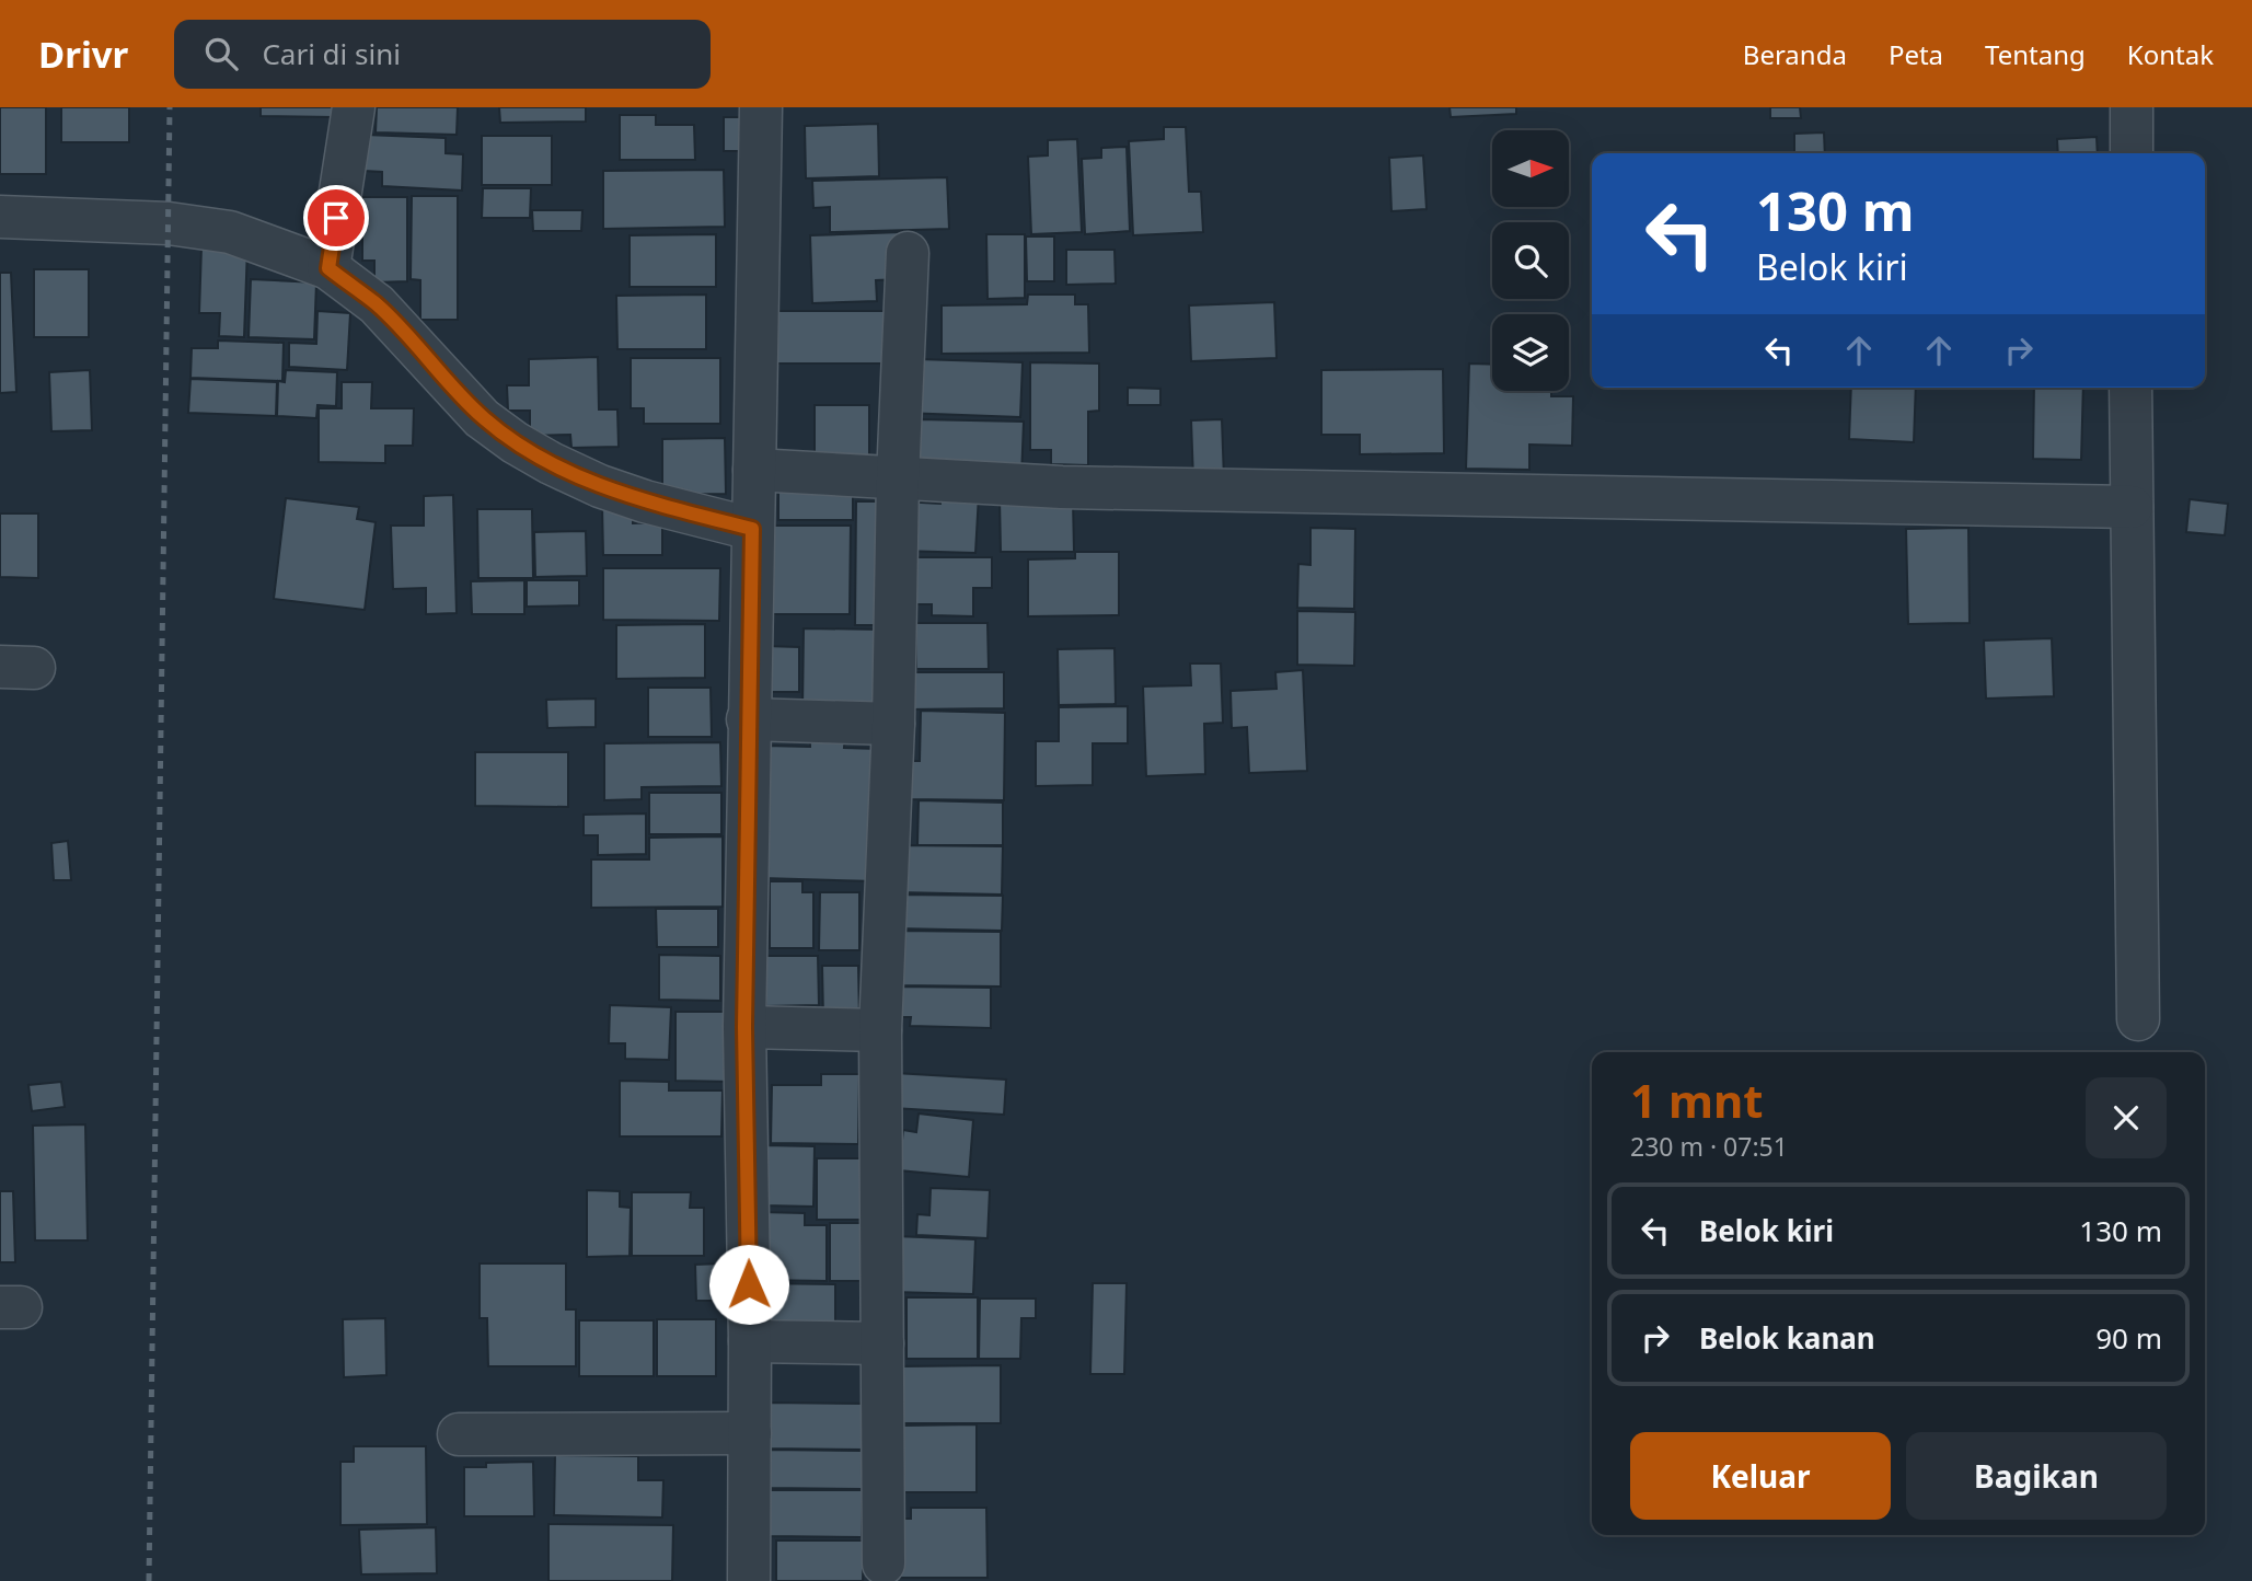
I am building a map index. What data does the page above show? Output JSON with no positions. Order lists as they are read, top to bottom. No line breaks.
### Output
{"north":"right","page":{"header":"Drivr","search":"Cari di sini","nav":["Beranda","Peta","Tentang","Kontak"],"turn":["130 m","Belok kiri"],"heading":["1 mnt","230 m · 07:51"],"list":[{"name":"Belok kiri","value":"130 m"},{"name":"Belok kanan","value":"90 m"}],"buttons":["Keluar","Bagikan"]}}
